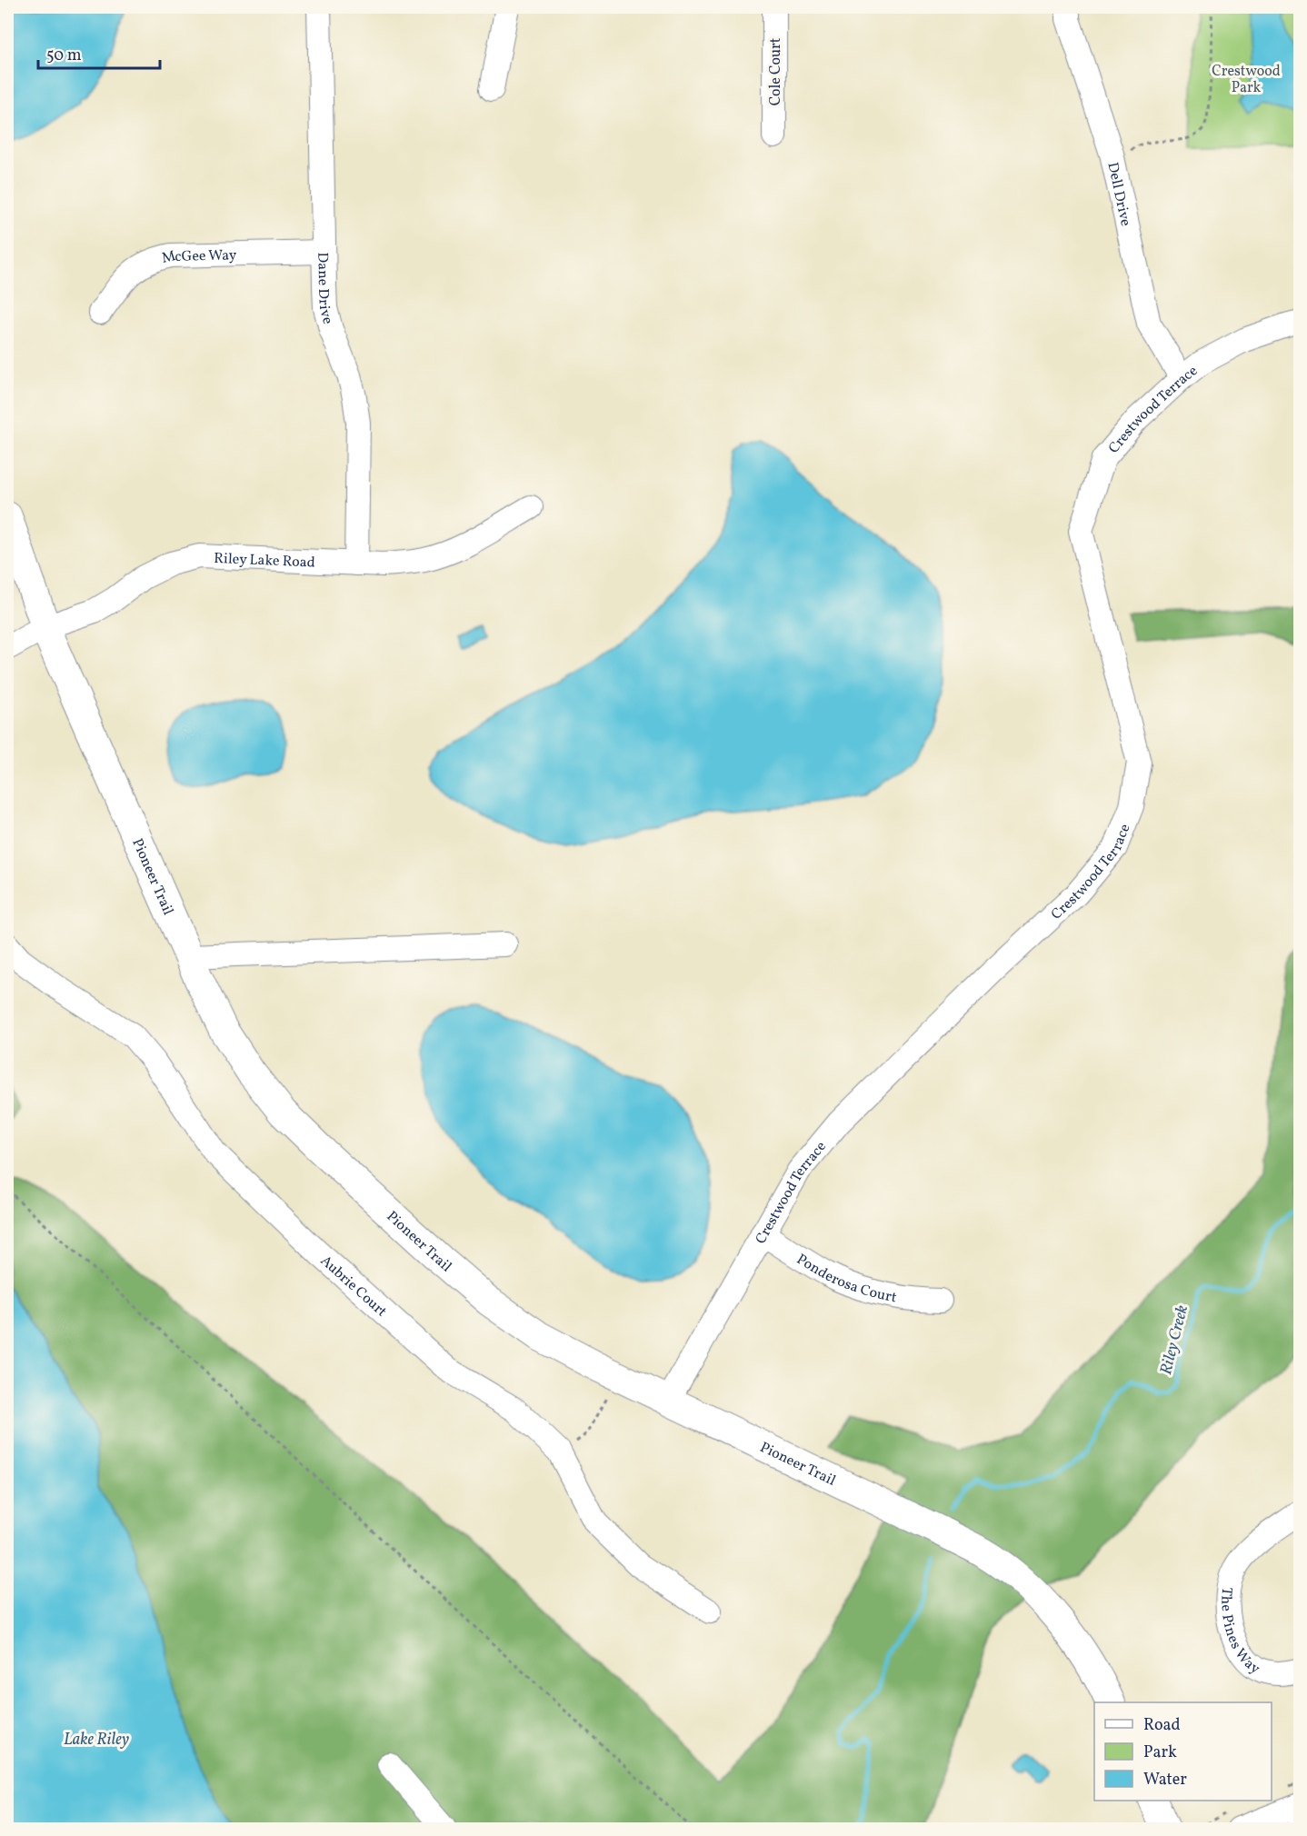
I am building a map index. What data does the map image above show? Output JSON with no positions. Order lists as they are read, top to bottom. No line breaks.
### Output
{"streets":{"main road":["Pioneer Trail"],"street":["Cole Court","Dell Drive","McGee Way","Dane Drive","Crestwood Terrace","Riley Lake Road","Ponderosa Court","Aubrie Court","The Pines Way"]},"crossings":[["Dell Drive","Crestwood Terrace"],["McGee Way","Dane Drive"],["Dane Drive","Riley Lake Road"],["Crestwood Terrace","Pioneer Trail"],["Crestwood Terrace","Ponderosa Court"],["Riley Lake Road","Pioneer Trail"]],"water":["Riley Creek","Lake Riley"],"parks":["Crestwood Park"],"legend":["Road","Park","Water"],"scale_bar":"50 m"}
